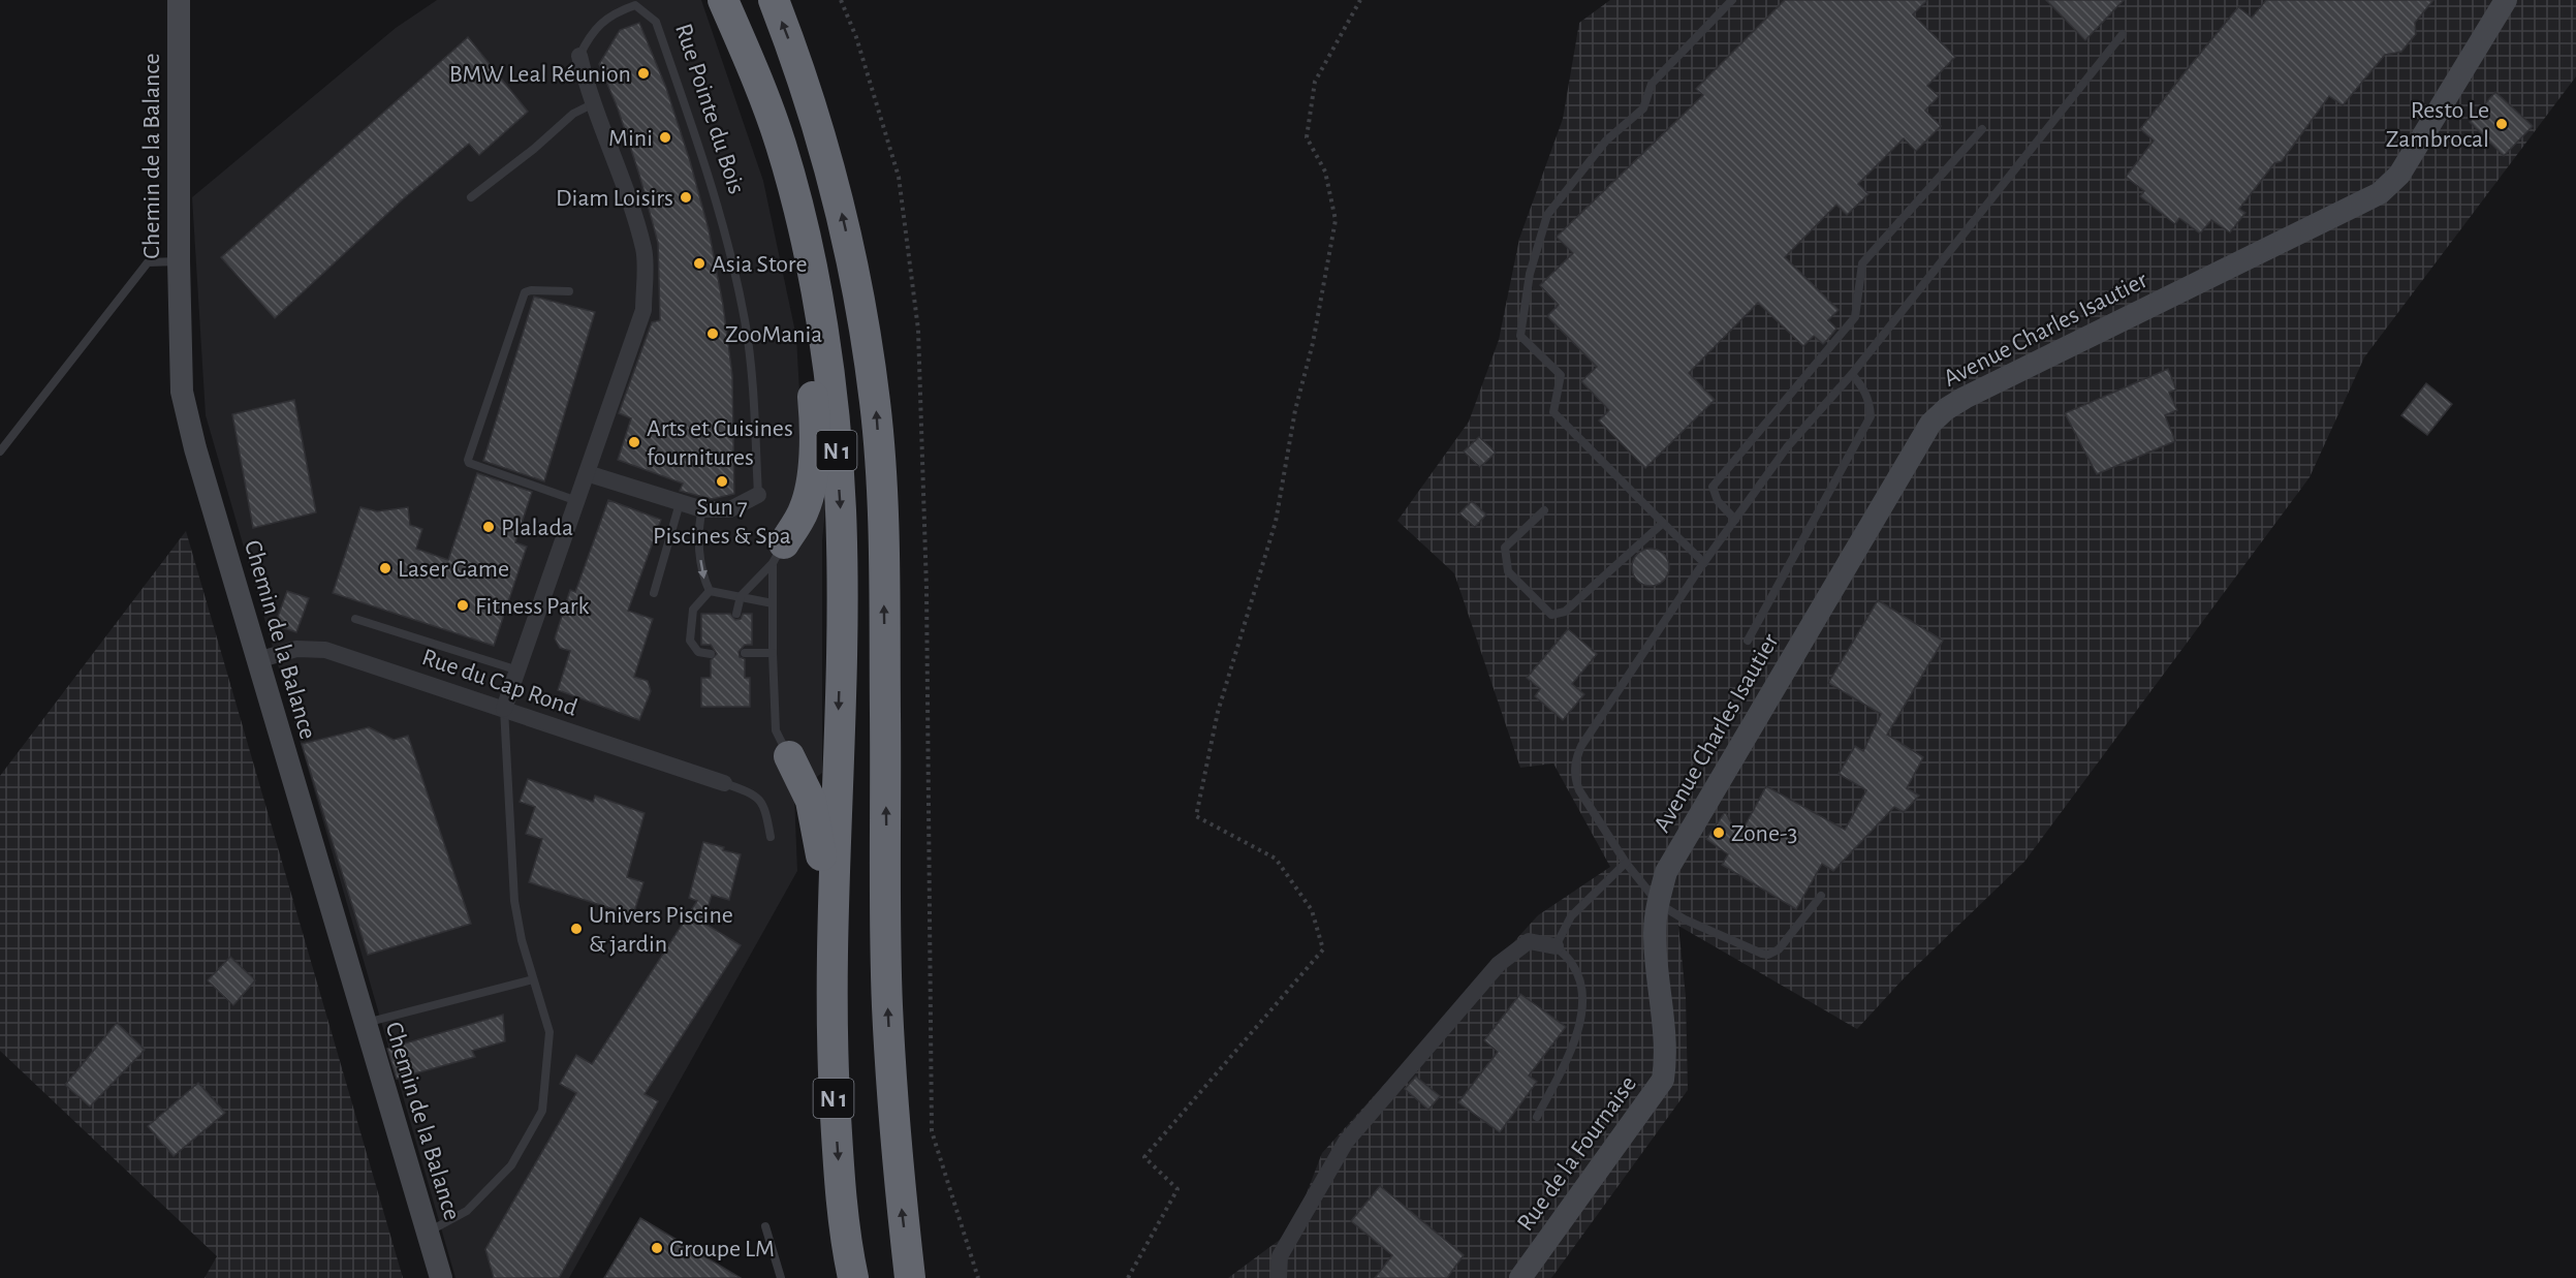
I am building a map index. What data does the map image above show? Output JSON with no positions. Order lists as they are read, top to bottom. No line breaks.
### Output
{"streets":{"highway":["N 1"],"street":["Rue Pointe du Bois","Chemin de la Balance","Avenue Charles Isautier","Rue du Cap Rond","Rue de la Fournaise"]},"crossings":[["Rue Pointe du Bois","Rue du Cap Rond"],["Chemin de la Balance","Rue du Cap Rond"],["Avenue Charles Isautier","Rue de la Fournaise"]],"places":["BMW Leal Réunion","Resto Le Zambrocal","Mini","Diam Loisirs","Asia Store","ZooMania","Arts et Cuisines fournitures","Sun 7 Piscines & Spa","Plalada","Laser Game","Fitness Park","Zone-3","Univers Piscine & jardin","Groupe LM"]}
